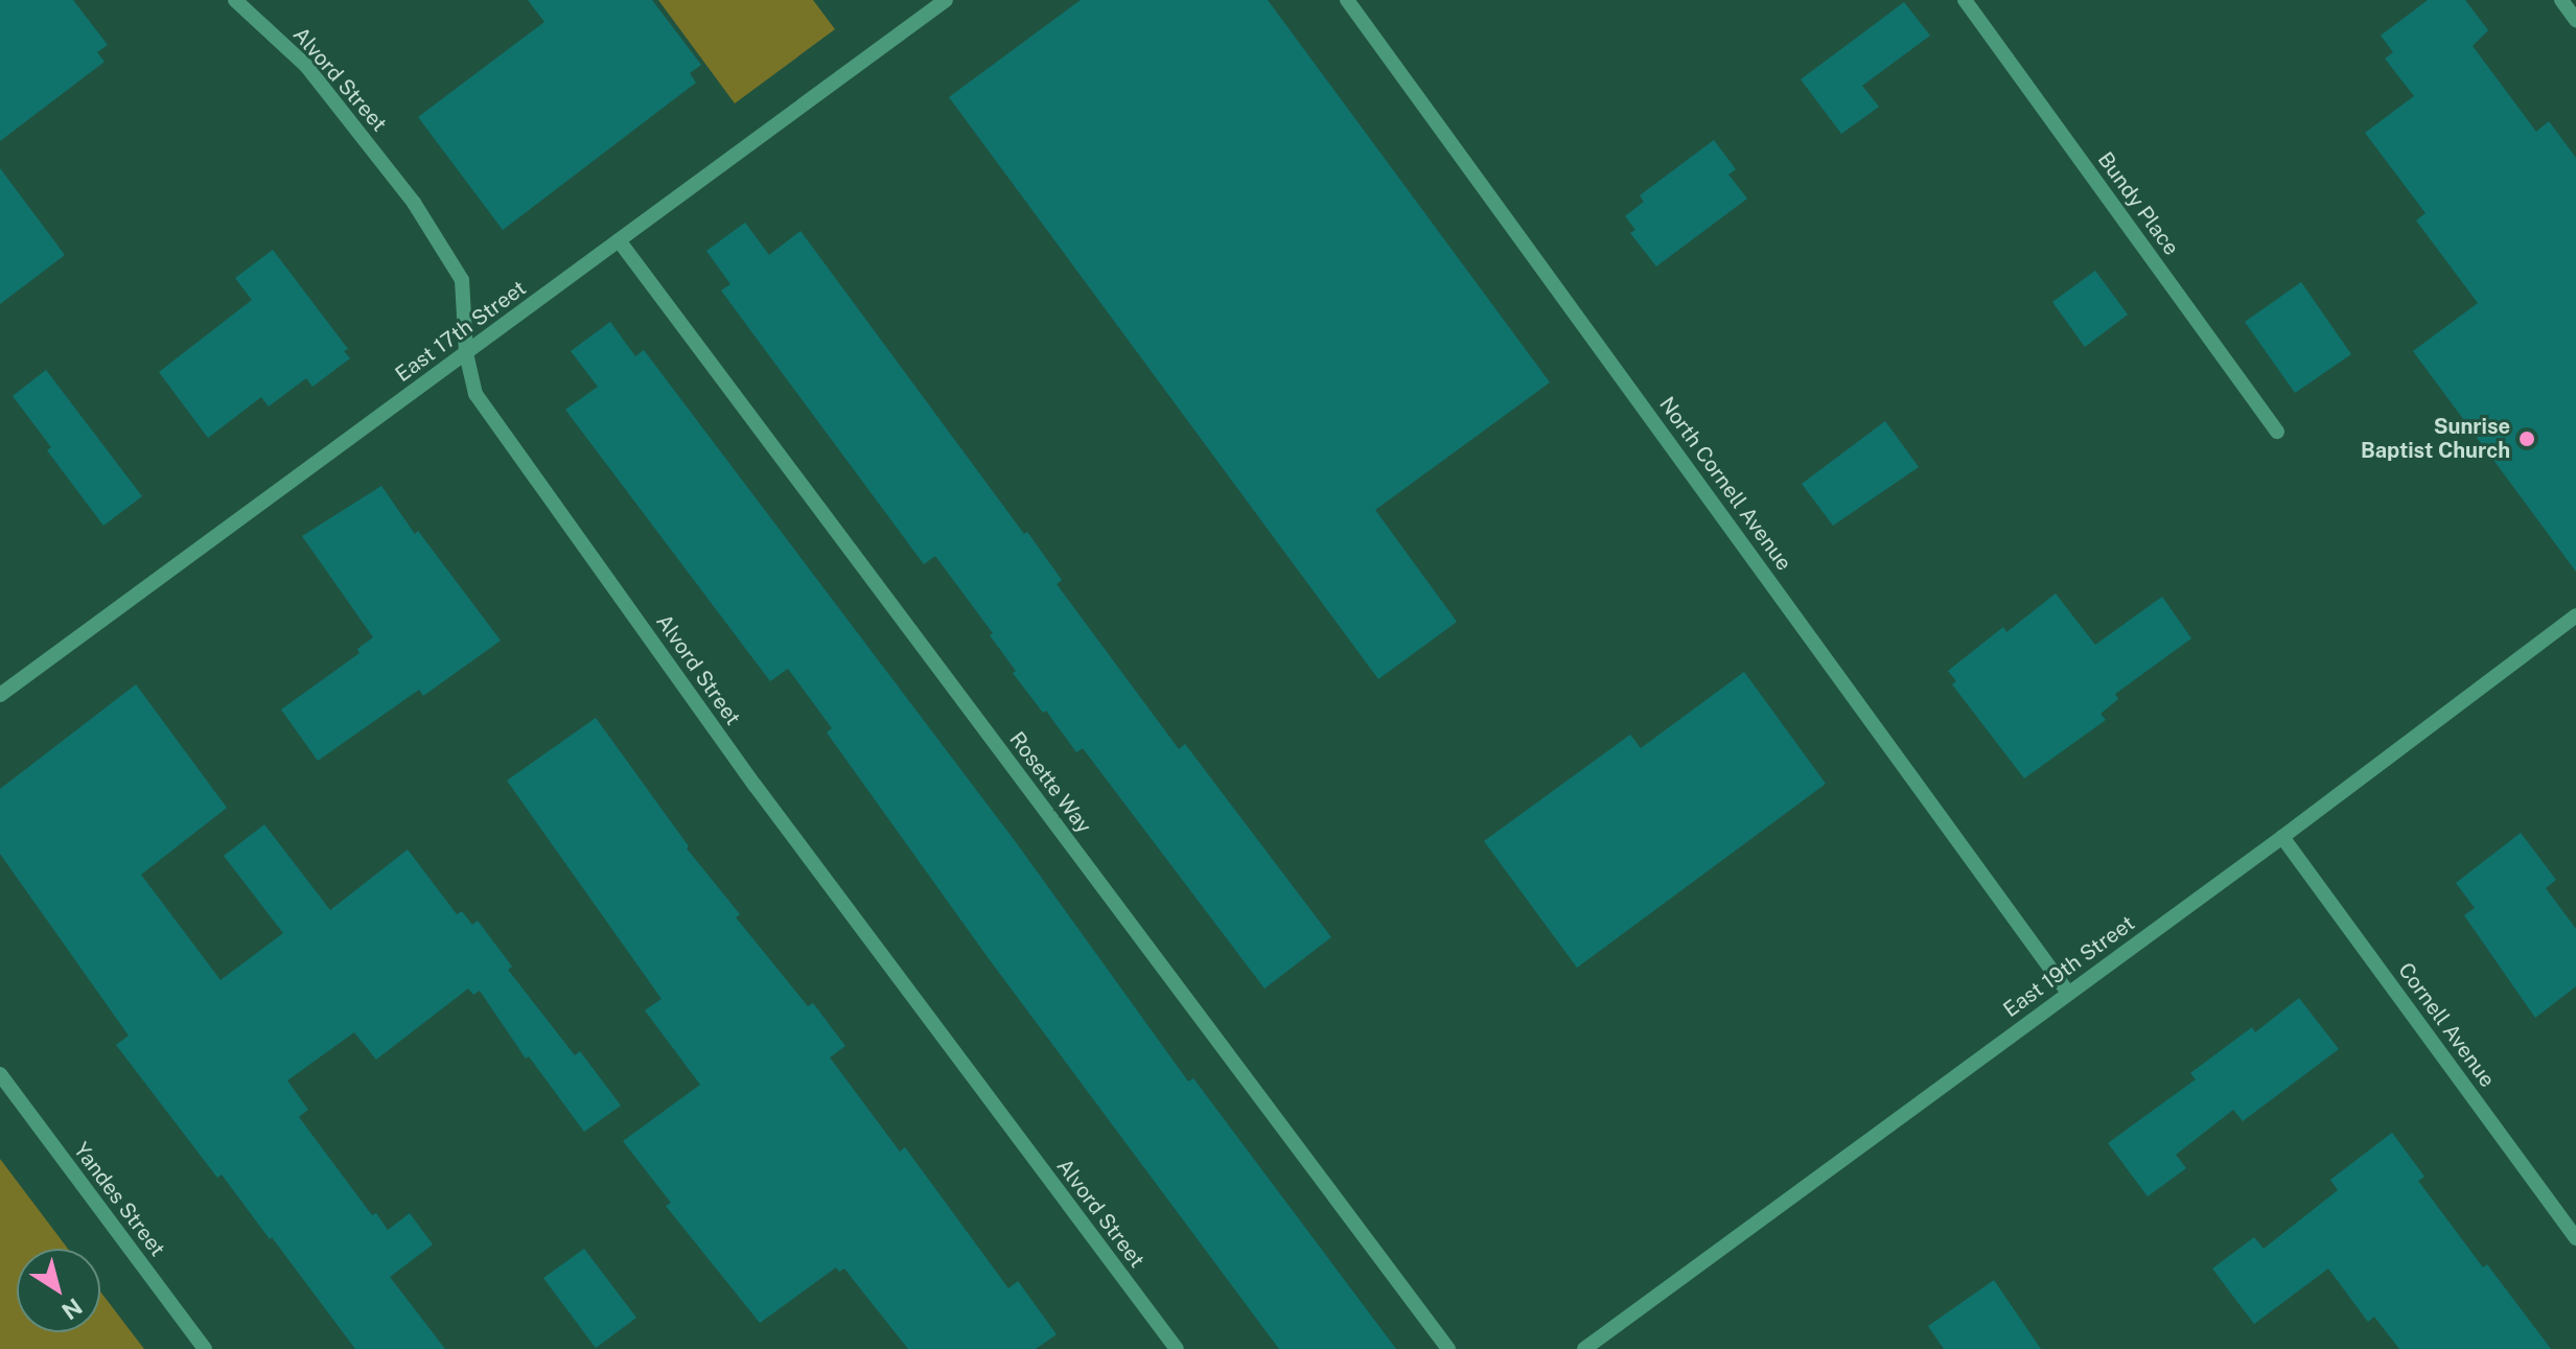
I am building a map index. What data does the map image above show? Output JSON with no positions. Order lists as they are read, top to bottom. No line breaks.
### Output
{"streets":{"street":["Alvord Street","Bundy Place","East 17th Street","North Cornell Avenue","Rosette Way","East 19th Street","Cornell Avenue","Yandes Street"]},"crossings":[["Alvord Street","East 17th Street"],["East 17th Street","Rosette Way"],["North Cornell Avenue","East 19th Street"],["East 19th Street","Cornell Avenue"]],"places":["Sunrise Baptist Church"],"north":"bottom right"}
